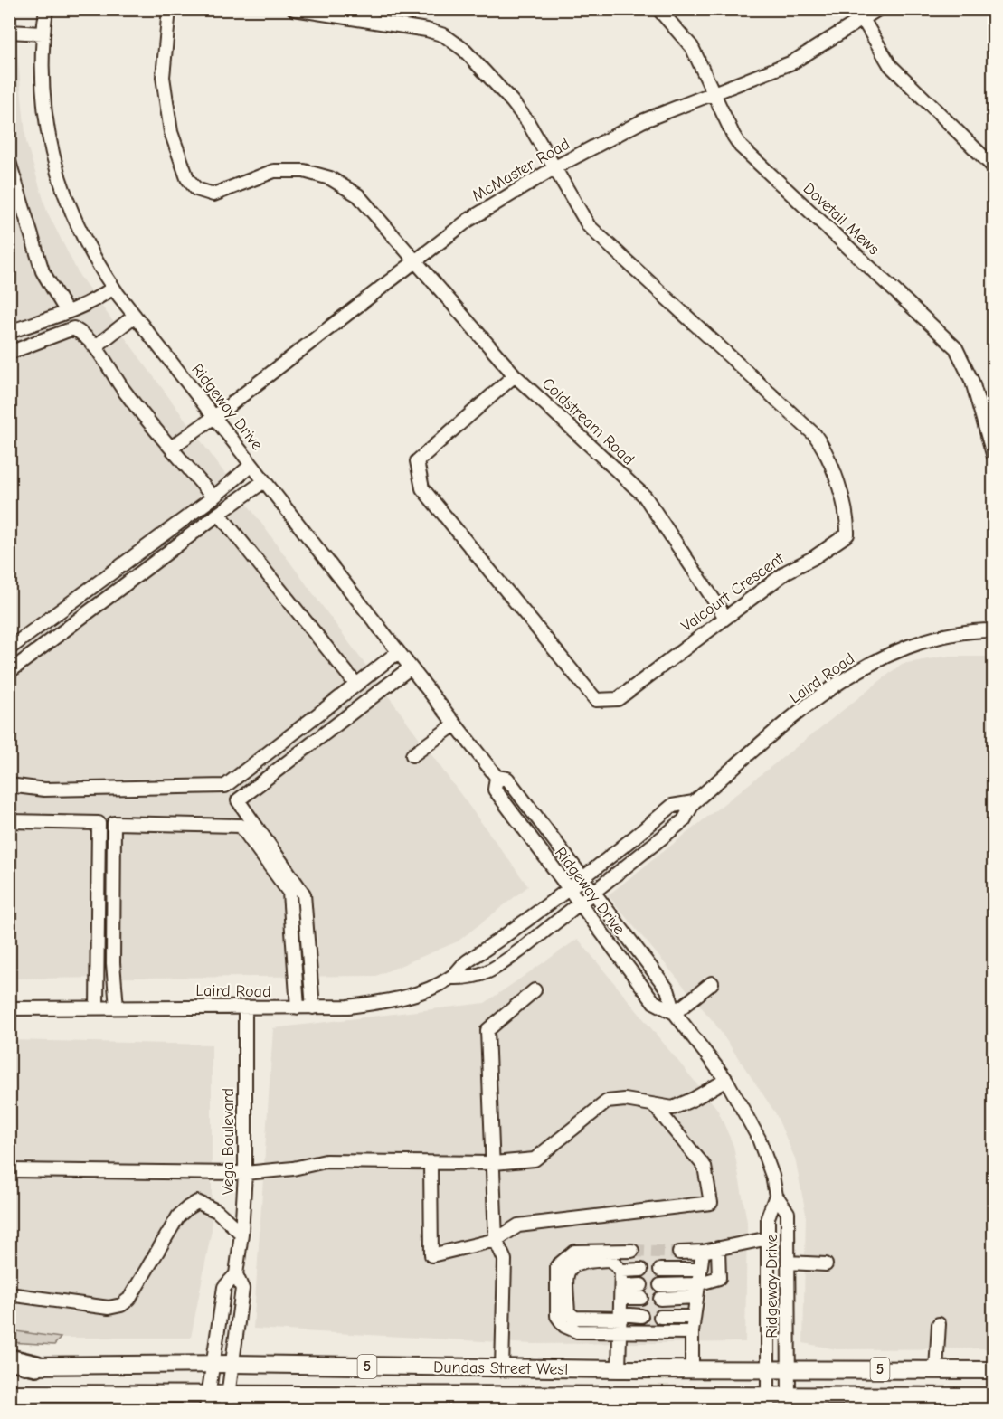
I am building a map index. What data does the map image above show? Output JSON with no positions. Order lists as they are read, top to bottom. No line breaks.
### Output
{"streets":{"main road":["5","Dundas Street West"],"street":["McMaster Road","Dovetail Mews","Ridgeway Drive","Coldstream Road","Valcourt Crescent","Laird Road","Vega Boulevard"]},"crossings":[["McMaster Road","Dovetail Mews"],["McMaster Road","Ridgeway Drive"],["McMaster Road","Coldstream Road"],["McMaster Road","Valcourt Crescent"],["Ridgeway Drive","Laird Road"],["Ridgeway Drive","Dundas Street West"],["Coldstream Road","Valcourt Crescent"],["Laird Road","Vega Boulevard"],["Vega Boulevard","Dundas Street West"]]}
